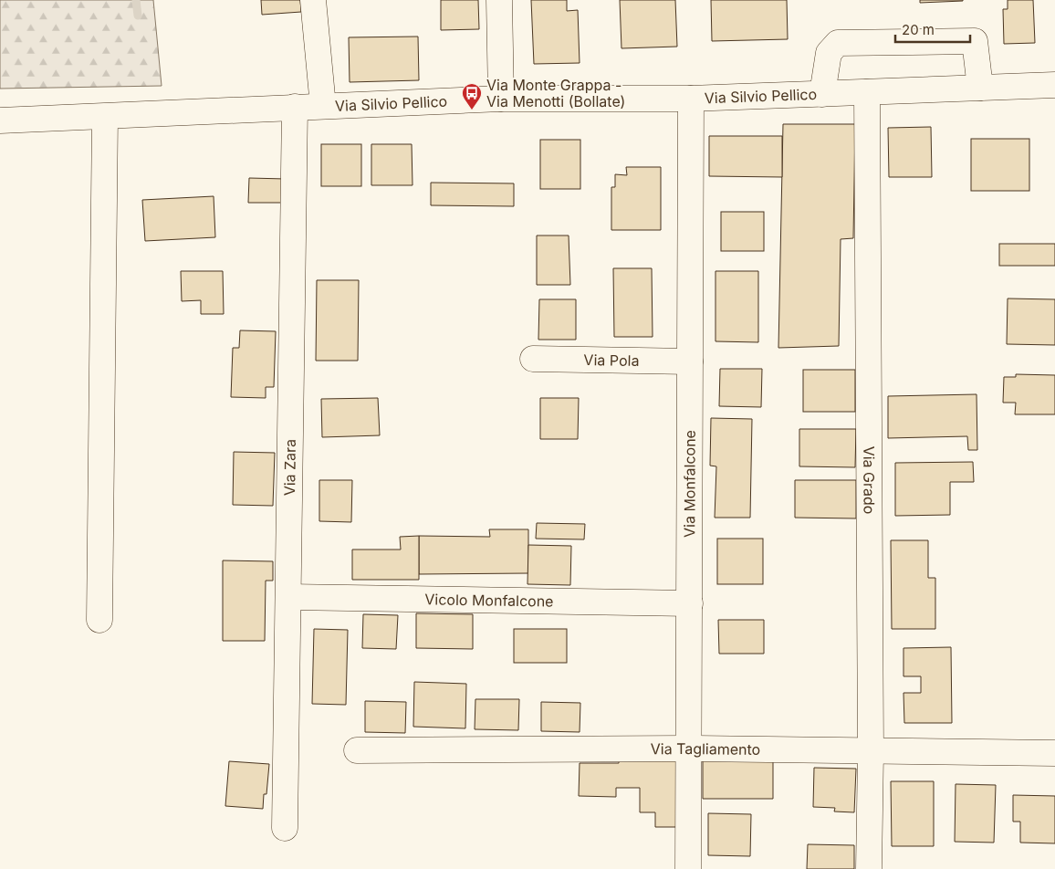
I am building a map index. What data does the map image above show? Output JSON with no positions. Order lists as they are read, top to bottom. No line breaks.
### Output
{"streets":{"street":["Via Silvio Pellico","Via Pola","Via Zara","Via Grado","Via Monfalcone","Vicolo Monfalcone","Via Tagliamento"]},"crossings":[["Via Silvio Pellico","Via Zara"],["Via Silvio Pellico","Via Grado"],["Via Silvio Pellico","Via Monfalcone"],["Via Pola","Via Monfalcone"],["Via Zara","Vicolo Monfalcone"],["Via Grado","Via Tagliamento"],["Via Monfalcone","Vicolo Monfalcone"],["Via Monfalcone","Via Tagliamento"]],"places":{"bus stop":["Via Monte Grappa - Via Menotti (Bollate)"]},"scale_bar":"20 m"}
